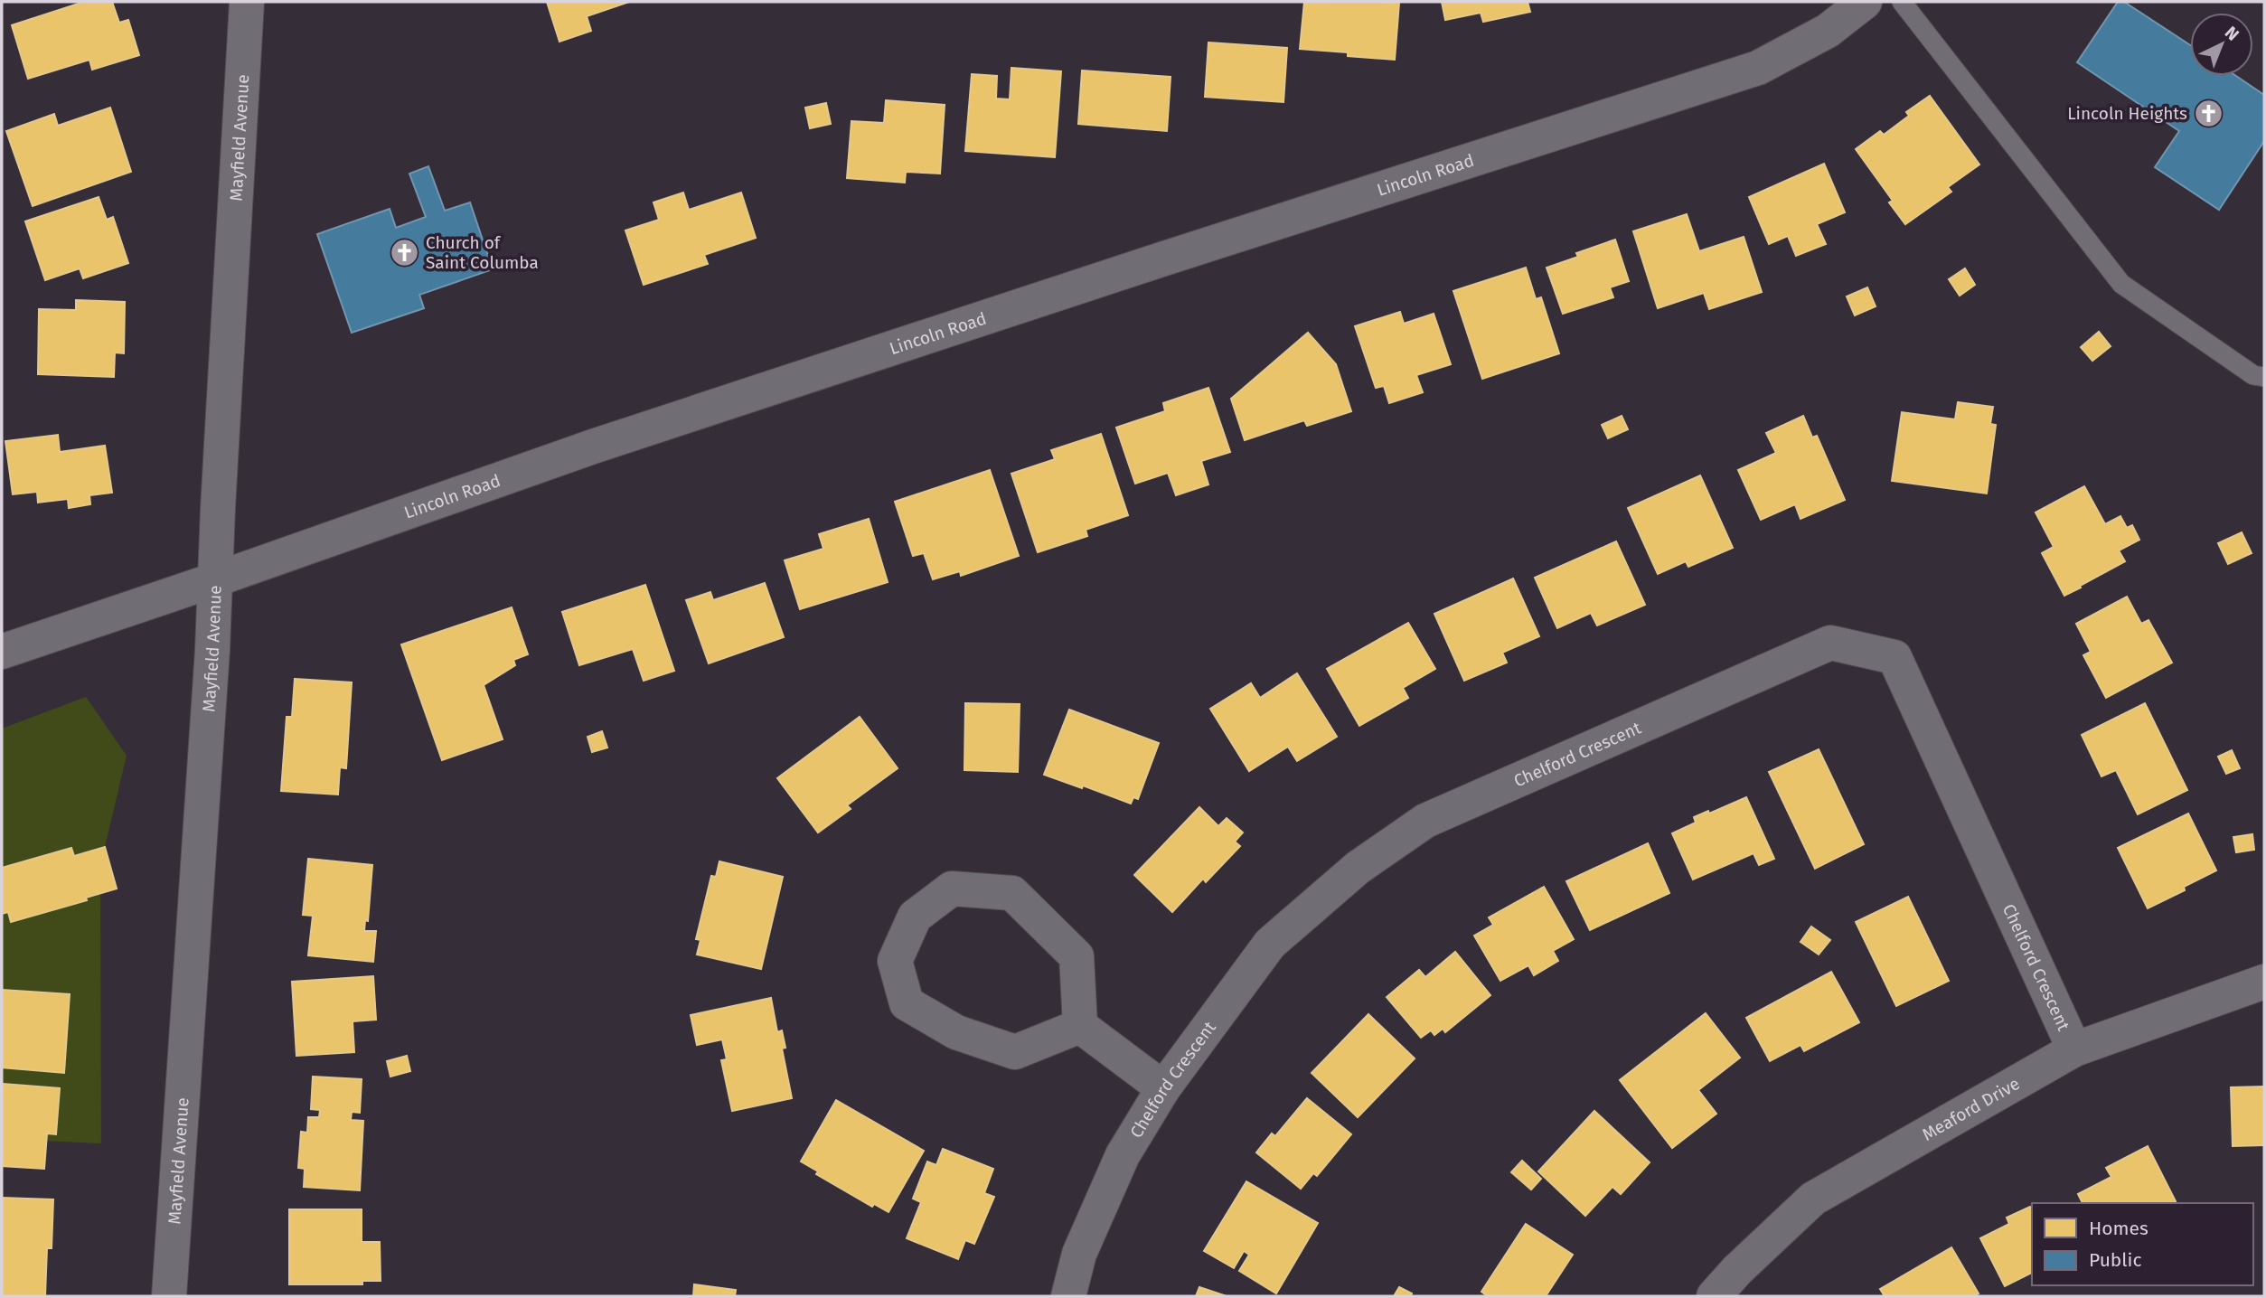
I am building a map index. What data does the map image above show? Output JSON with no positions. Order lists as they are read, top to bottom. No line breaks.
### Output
{"streets":{"street":["Mayfield Avenue","Lincoln Road","Chelford Crescent","Meaford Drive"]},"crossings":[["Mayfield Avenue","Lincoln Road"],["Chelford Crescent","Meaford Drive"]],"places":{"church":["Lincoln Heights","Church of Saint Columba"]},"legend":["Homes","Public"],"north":"top right"}
